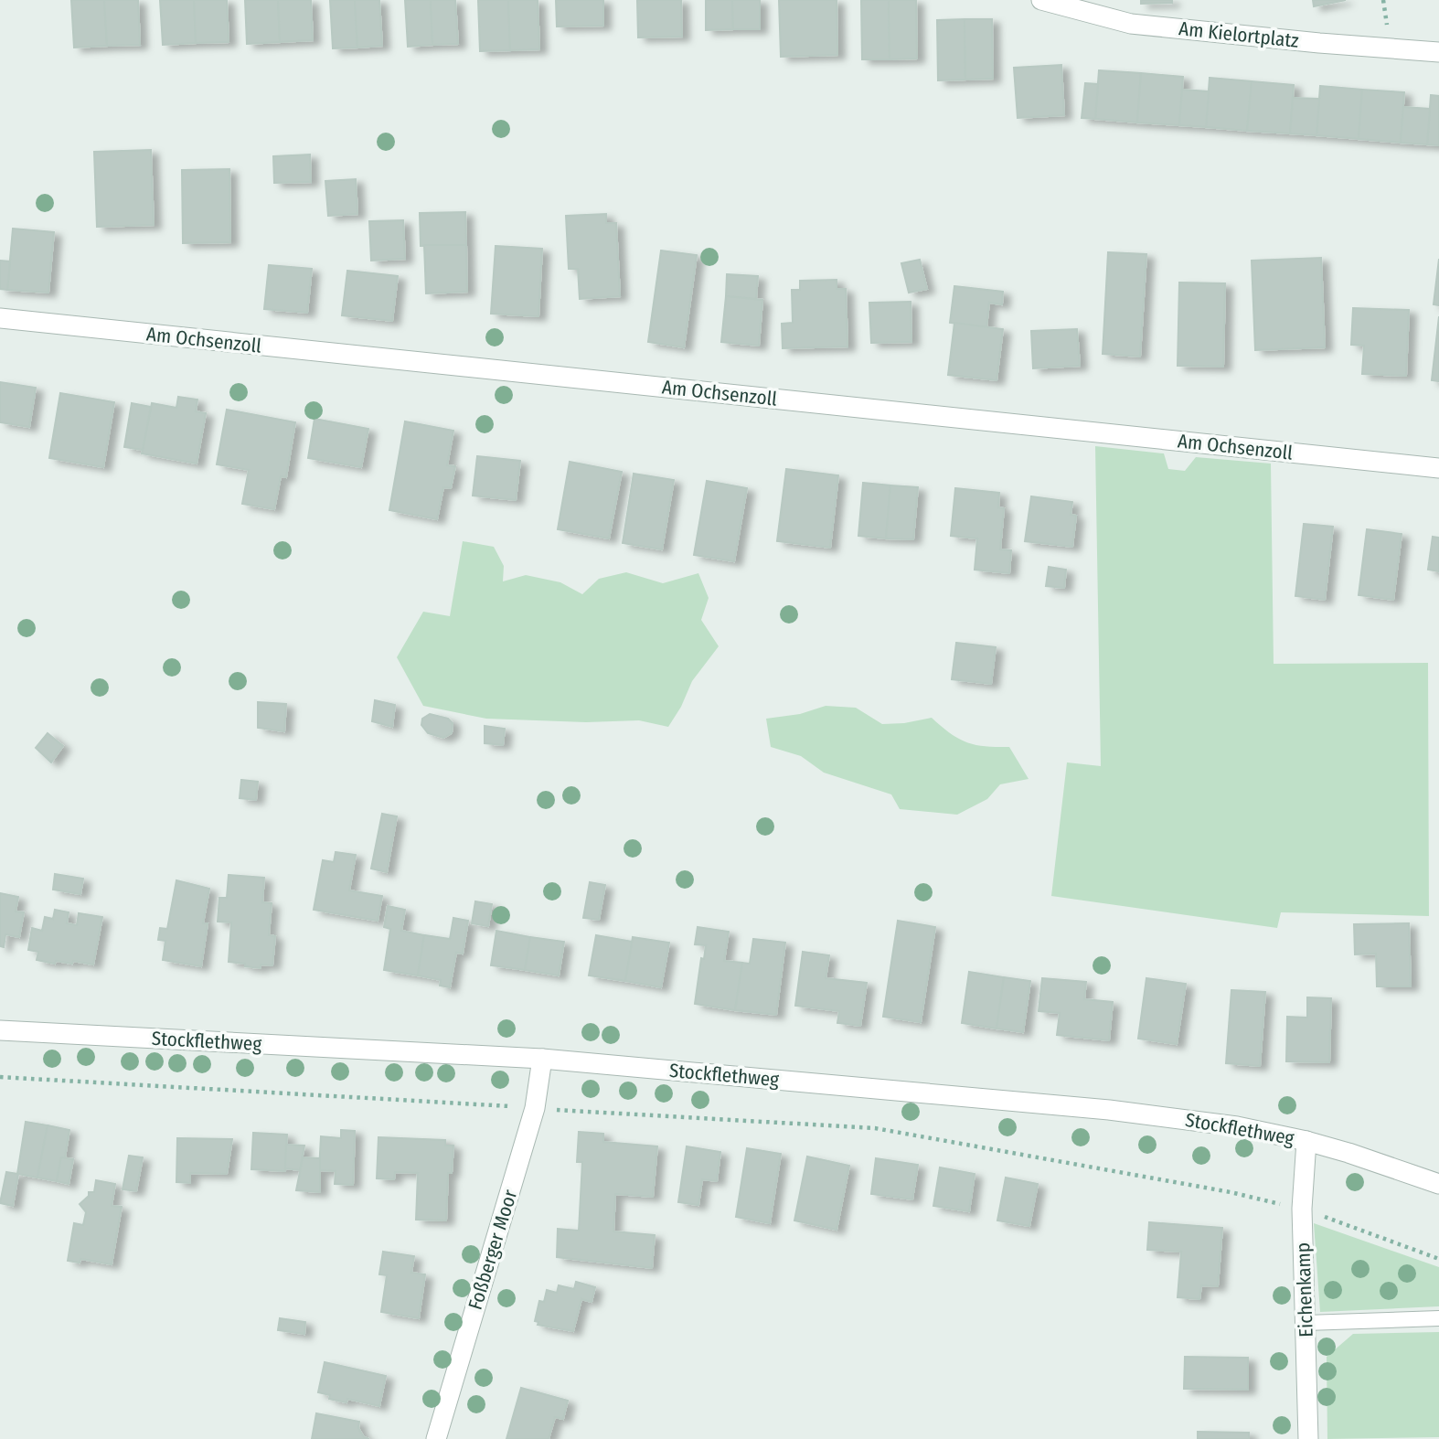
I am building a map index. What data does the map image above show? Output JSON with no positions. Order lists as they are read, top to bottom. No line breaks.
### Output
{"streets":{"street":["Am Kielortplatz","Am Ochsenzoll","Stockflethweg","Foßberger Moor","Eichenkamp"]},"crossings":[["Stockflethweg","Foßberger Moor"],["Stockflethweg","Eichenkamp"]]}
